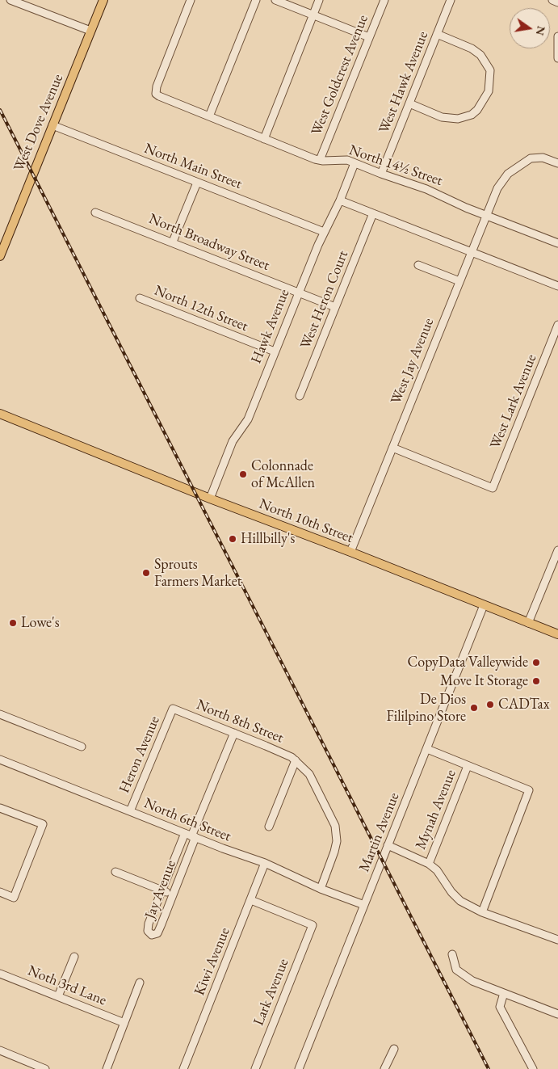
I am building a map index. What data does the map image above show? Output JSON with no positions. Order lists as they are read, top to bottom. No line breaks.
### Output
{"streets":{"main road":["West Dove Avenue","North 10th Street"],"street":["West Goldcrest Avenue","West Hawk Avenue","North 14½ Street","North Main Street","North Broadway Street","West Heron Court","North 12th Street","Hawk Avenue","West Jay Avenue","West Lark Avenue","North 8th Street","Heron Avenue","Mynah Avenue","North 6th Street","Martin Avenue","Jay Avenue","Kiwi Avenue","Noth 3rd Lane","Lark Avenue"]},"crossings":[["West Goldcrest Avenue","North 14½ Street"],["West Hawk Avenue","North 14½ Street"],["West Dove Avenue","North Main Street"],["North 14½ Street","Hawk Avenue"],["North 14½ Street","West Jay Avenue"],["North Main Street","Hawk Avenue"],["North Broadway Street","West Heron Court"],["North Broadway Street","Hawk Avenue"],["North 12th Street","Hawk Avenue"],["Hawk Avenue","North 10th Street"],["West Jay Avenue","West Lark Avenue"],["West Jay Avenue","North 10th Street"],["North 10th Street","Martin Avenue"],["North 8th Street","Heron Avenue"],["North 8th Street","Jay Avenue"],["Heron Avenue","North 6th Street"],["North 6th Street","Martin Avenue"],["North 6th Street","Jay Avenue"],["North 6th Street","Kiwi Avenue"],["Kiwi Avenue","Lark Avenue"]],"places":["Colonnade of McAllen","Hillbilly's","Sprouts Farmers Market","Lowe's","CopyData Valleywide","Move It Storage","CADTax","De Dios Fililpino Store"],"north":"right"}
